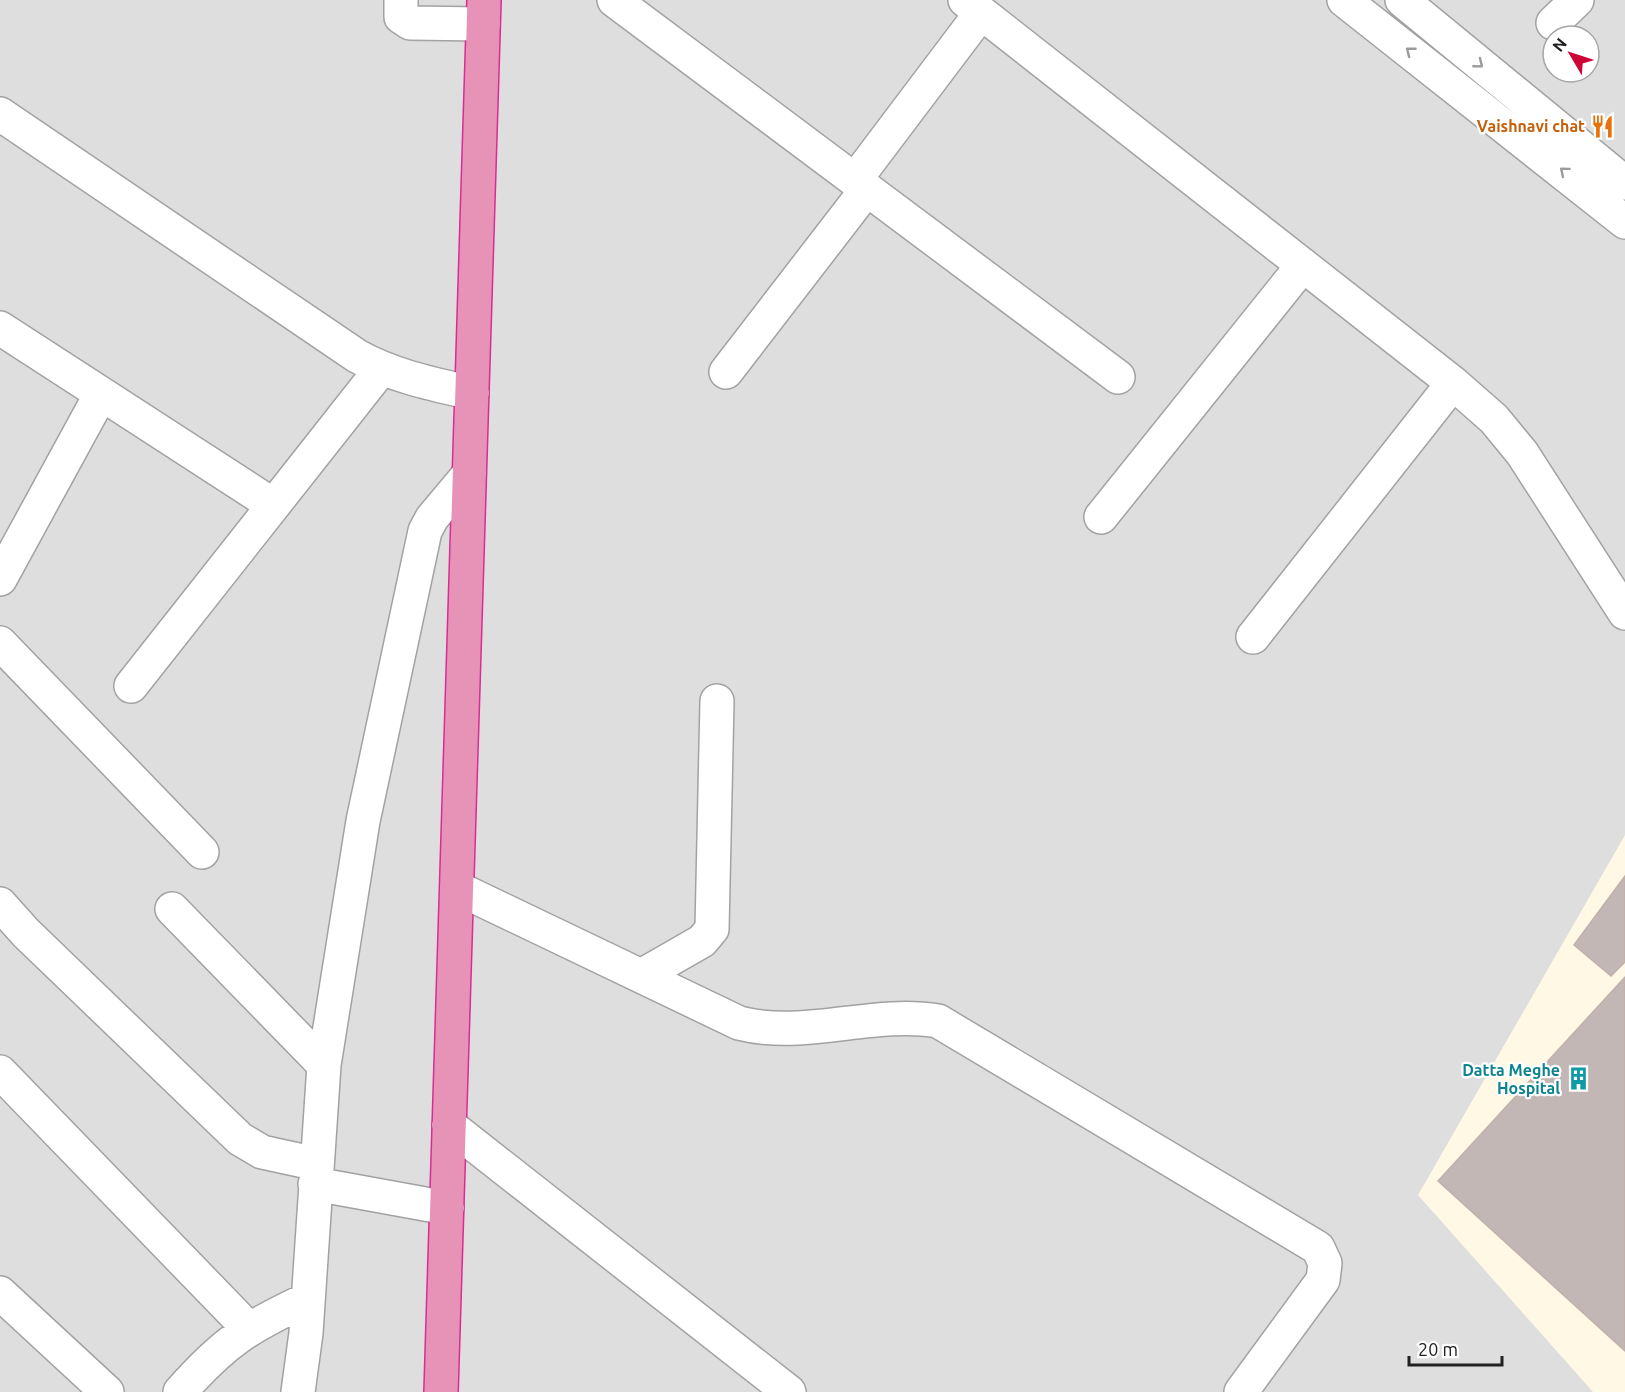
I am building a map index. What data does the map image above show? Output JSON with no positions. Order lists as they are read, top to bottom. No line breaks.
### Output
{"places":{"restaurant":["Vaishnavi chat"],"building":["Datta Meghe Hospital"]},"scale_bar":"20 m","north":"top left"}
